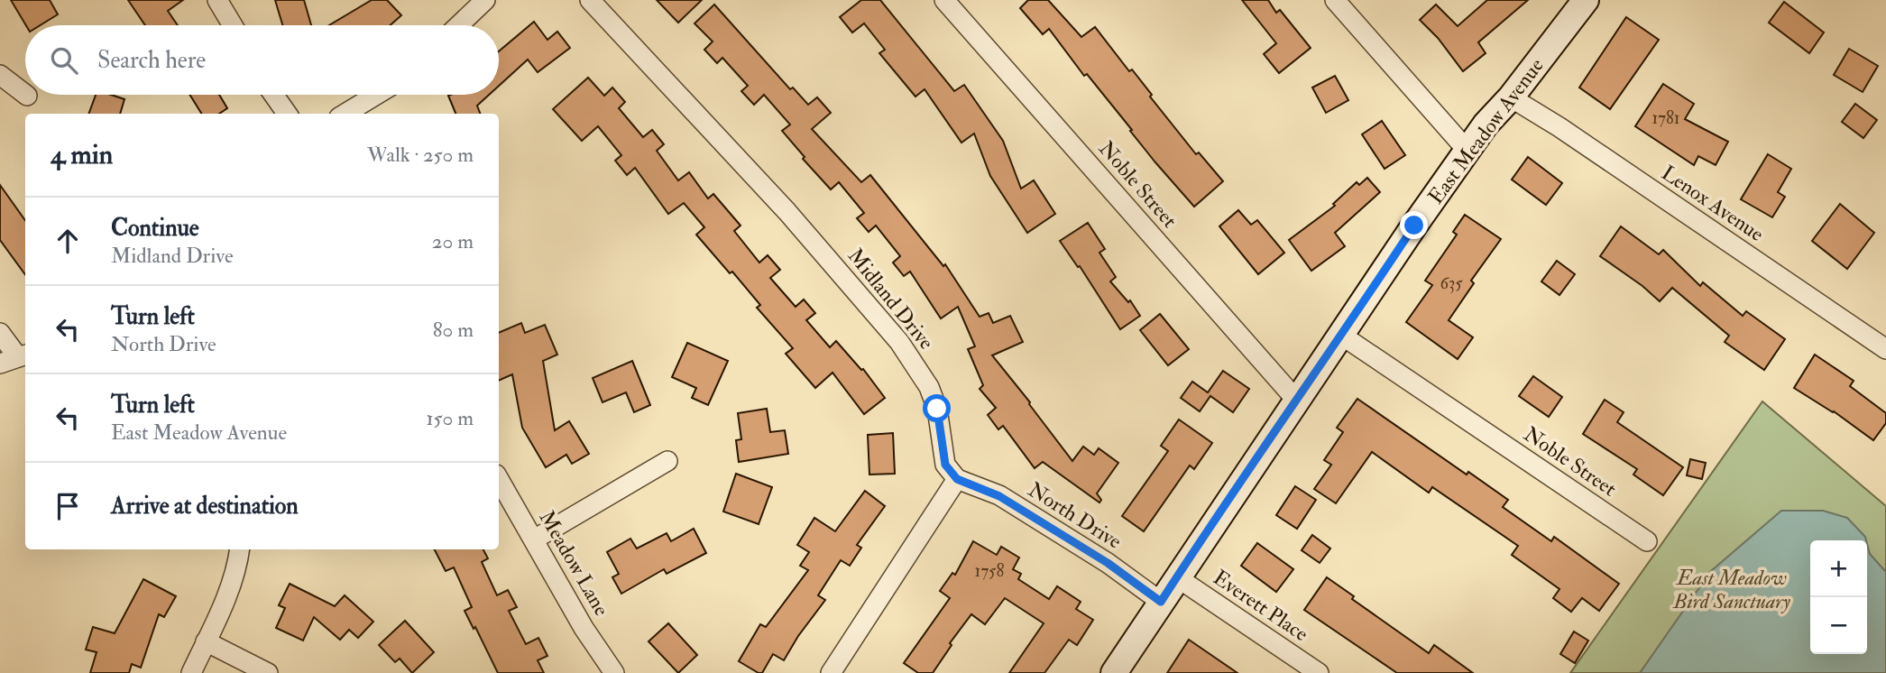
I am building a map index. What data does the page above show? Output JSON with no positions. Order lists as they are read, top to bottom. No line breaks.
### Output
{"streets":{"street":["East Meadow Avenue","Noble Street","Lenox Avenue","Midland Drive","North Drive","Meadow Lane","Everett Place"]},"crossings":[["East Meadow Avenue","Noble Street"],["East Meadow Avenue","Lenox Avenue"],["East Meadow Avenue","North Drive"],["East Meadow Avenue","Everett Place"],["Midland Drive","North Drive"]],"parks":["East Meadow Bird Sanctuary"],"house_numbers":["1781","635","1758"],"page":{"search":"Search here","heading":["4 min","Walk · 250 m"],"list":[["Continue","Midland Drive","20 m"],["Turn left","North Drive","80 m"],["Turn left","East Meadow Avenue","150 m"],"Arrive at destination"],"map_buttons":["+","−"]}}
